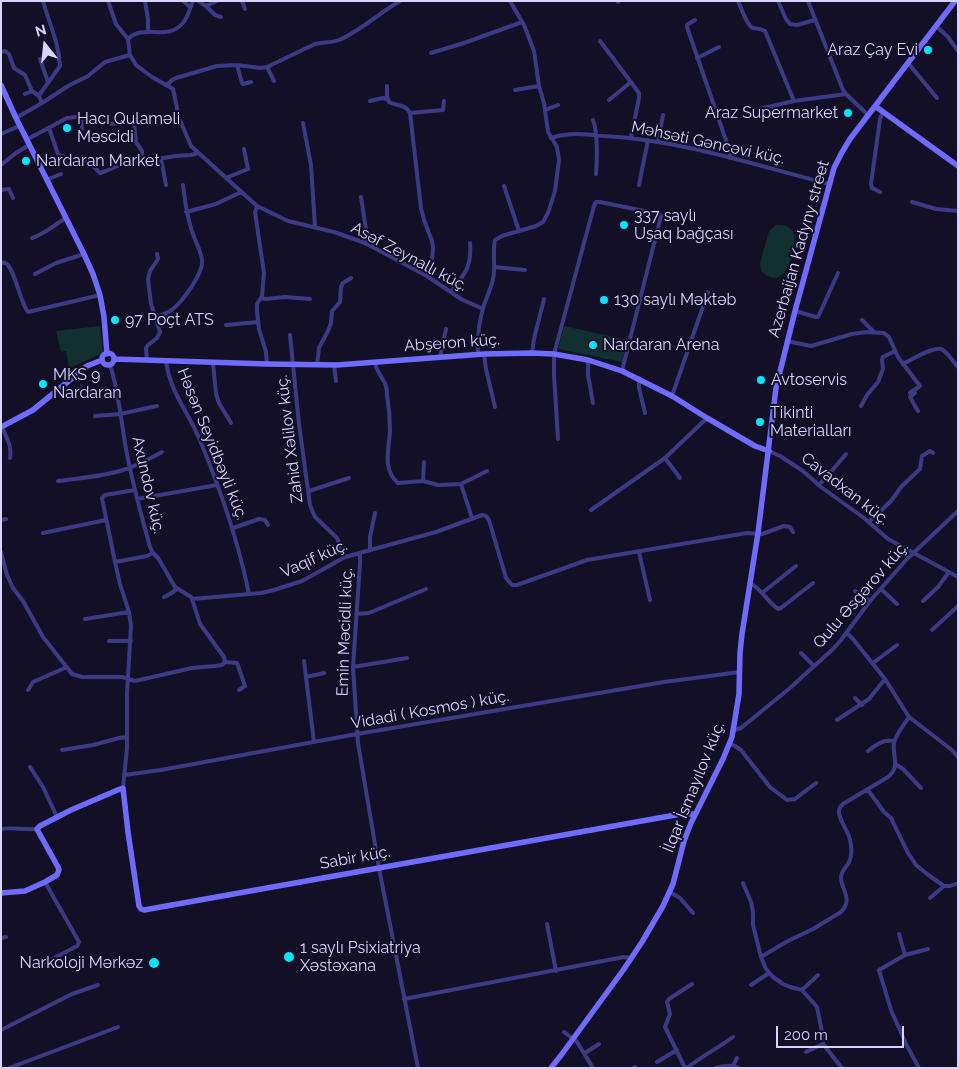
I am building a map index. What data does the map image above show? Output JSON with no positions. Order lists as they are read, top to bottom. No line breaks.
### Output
{"streets":{"main road":["Azerbaijan Kadyny street","Abşeron küç.","İlqar İsmayılov küç.","Sabir küç."],"street":["Məhsəti Gəncəvi küç.","Asəf Zeynallı küç.","Zahid Xəlilov küç.","Həsən Seyidbəyli küç.","Axundov küç.","Cavadxan küç.","Vaqif küç.","Qulu Əsgərov küç.","Emin Məcidli küç.","Vidadi ( Kosmos ) küç."]},"crossings":[["Məhsəti Gəncəvi küç.","Azerbaijan Kadyny street"],["Azerbaijan Kadyny street","Abşeron küç."],["Azerbaijan Kadyny street","Cavadxan küç."],["Azerbaijan Kadyny street","İlqar İsmayılov küç."],["Abşeron küç.","Zahid Xəlilov küç."],["Abşeron küç.","Həsən Seyidbəyli küç."],["Abşeron küç.","Axundov küç."],["Abşeron küç.","Cavadxan küç."],["Abşeron küç.","İlqar İsmayılov küç."],["Zahid Xəlilov küç.","Vaqif küç."],["Həsən Seyidbəyli küç.","Vaqif küç."],["Cavadxan küç.","Qulu Əsgərov küç."],["Cavadxan küç.","İlqar İsmayılov küç."],["Vaqif küç.","Emin Məcidli küç."],["Qulu Əsgərov küç.","İlqar İsmayılov küç."],["Emin Məcidli küç.","Vidadi ( Kosmos ) küç."],["Emin Məcidli küç.","Sabir küç."],["Vidadi ( Kosmos ) küç.","İlqar İsmayılov küç."],["İlqar İsmayılov küç.","Sabir küç."]],"places":["Araz Çay Evi","Araz Supermarket","Hacı Qulaməli Məscidi","Nardaran Market","337 saylı Uşaq bağçası","130 saylı Məktəb","97 Poçt ATS","Nardaran Arena","Avtoservis","MKS 9 Nardaran","Tikinti Materialları","1 saylı Psixiatriya Xəstəxana","Narkoloji Mərkəz"],"scale_bar":"200 m","north":"top"}
